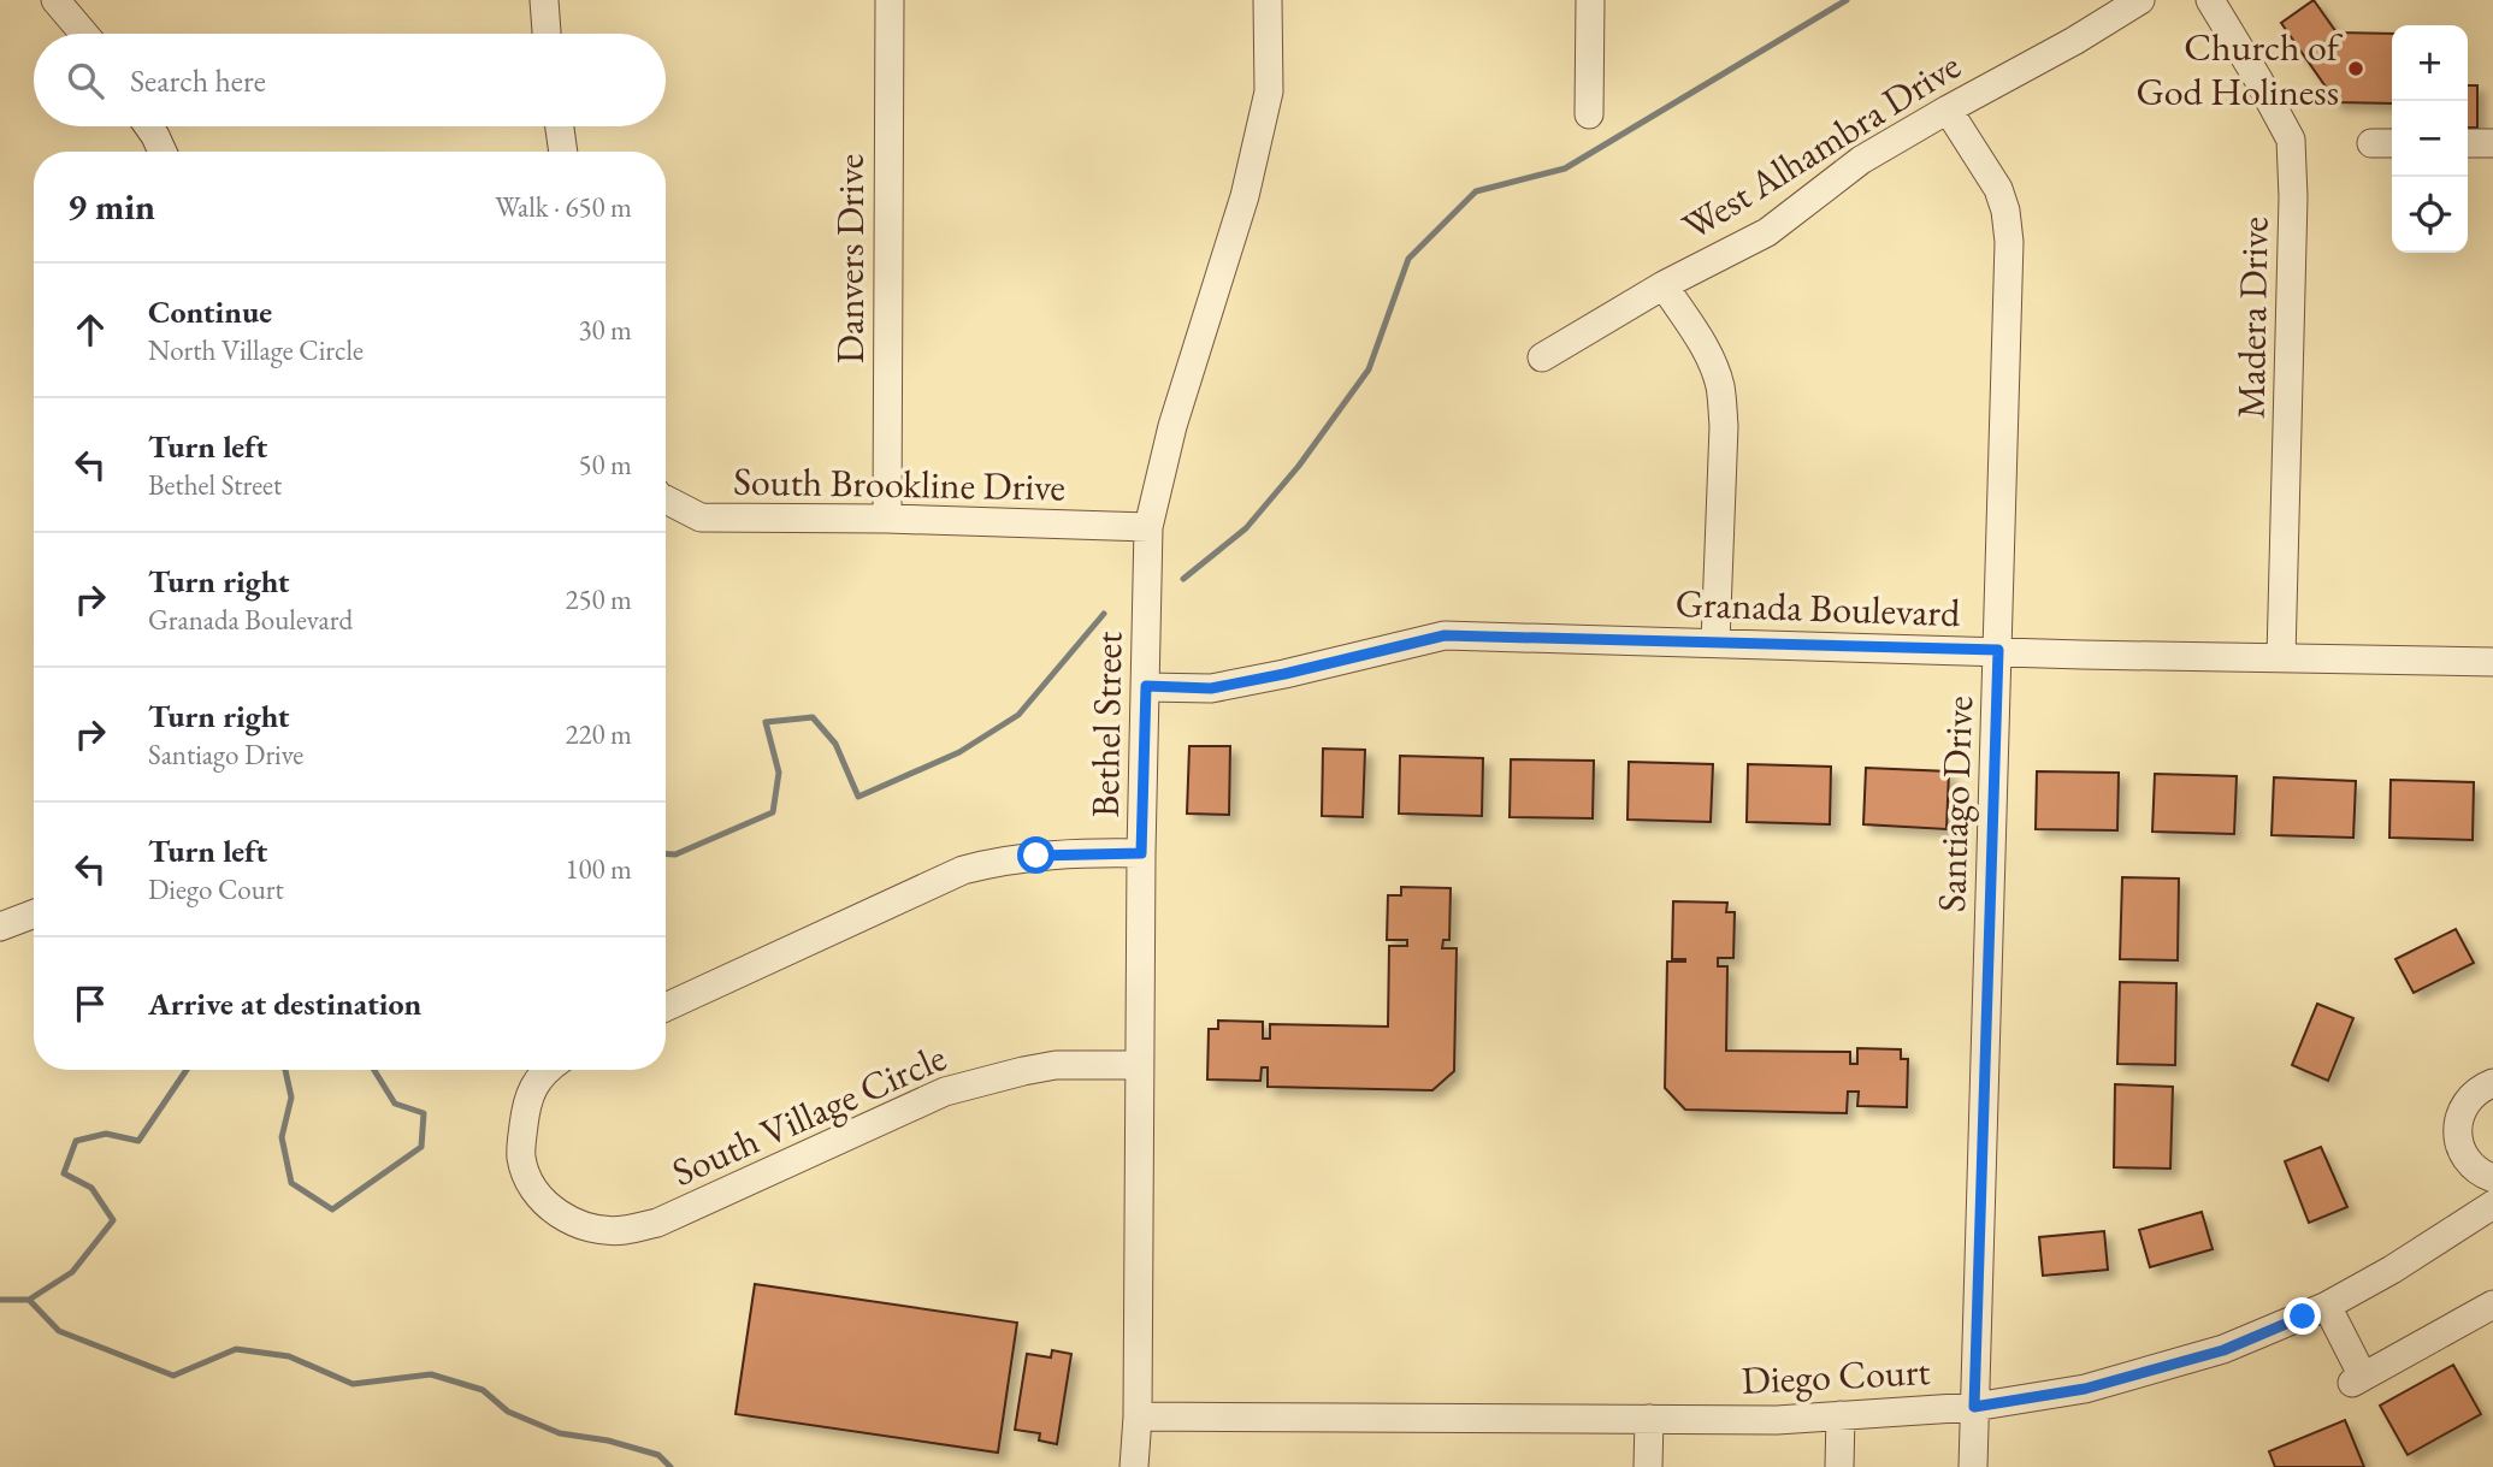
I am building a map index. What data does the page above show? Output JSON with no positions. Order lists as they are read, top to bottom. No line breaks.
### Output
{"streets":{"street":["West Alhambra Drive","Danvers Drive","Madera Drive","South Brookline Drive","Granada Boulevard","Bethel Street","Santiago Drive","South Village Circle","Diego Court"]},"crossings":[["West Alhambra Drive","Santiago Drive"],["Danvers Drive","South Brookline Drive"],["Madera Drive","Granada Boulevard"],["South Brookline Drive","Bethel Street"],["Granada Boulevard","Bethel Street"],["Granada Boulevard","Santiago Drive"],["Bethel Street","South Village Circle"],["Bethel Street","Diego Court"],["Santiago Drive","Diego Court"]],"places":["Church of God Holiness"],"page":{"map_buttons":["+","−"],"search":"Search here","heading":["9 min","Walk · 650 m"],"list":[["Continue","North Village Circle","30 m"],["Turn left","Bethel Street","50 m"],["Turn right","Granada Boulevard","250 m"],["Turn right","Santiago Drive","220 m"],["Turn left","Diego Court","100 m"],"Arrive at destination"]}}
